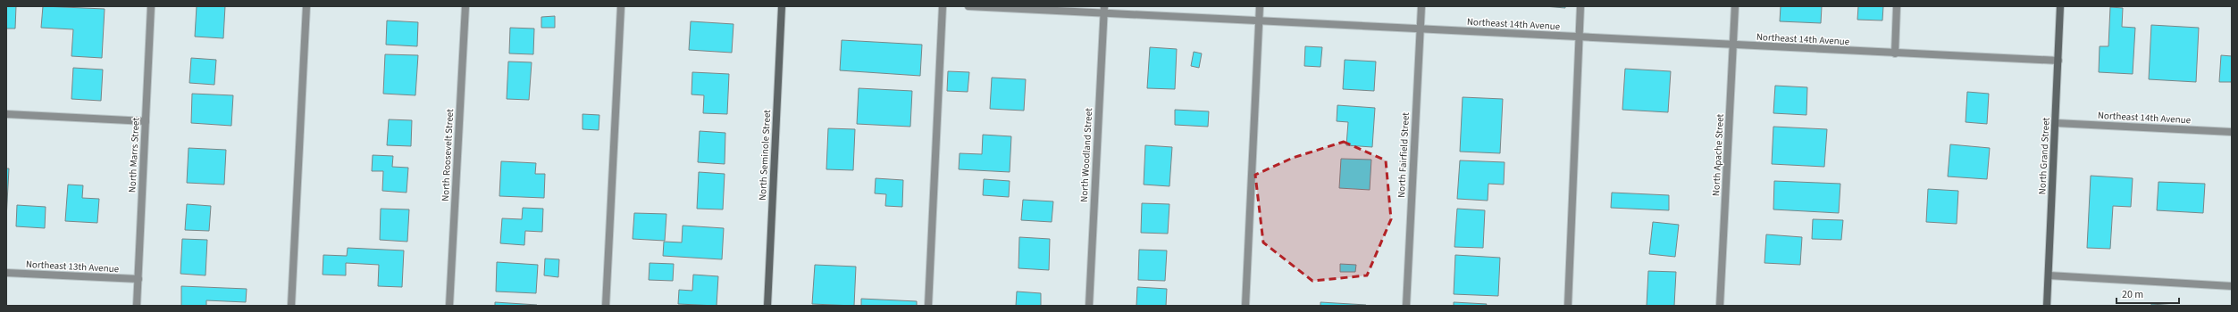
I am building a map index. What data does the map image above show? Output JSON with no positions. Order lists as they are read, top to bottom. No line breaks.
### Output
{"streets":{"main road":["North Seminole Street","North Grand Street"],"street":["Northeast 14th Avenue","North Marrs Street","North Roosevelt Street","North Woodland Street","North Fairfield Street","North Apache Street","Northeast 13th Avenue"]},"crossings":[["Northeast 14th Avenue","North Woodland Street"],["Northeast 14th Avenue","North Fairfield Street"],["Northeast 14th Avenue","North Apache Street"],["Northeast 14th Avenue","North Grand Street"],["North Marrs Street","Northeast 13th Avenue"]],"scale_bar":"20 m"}
